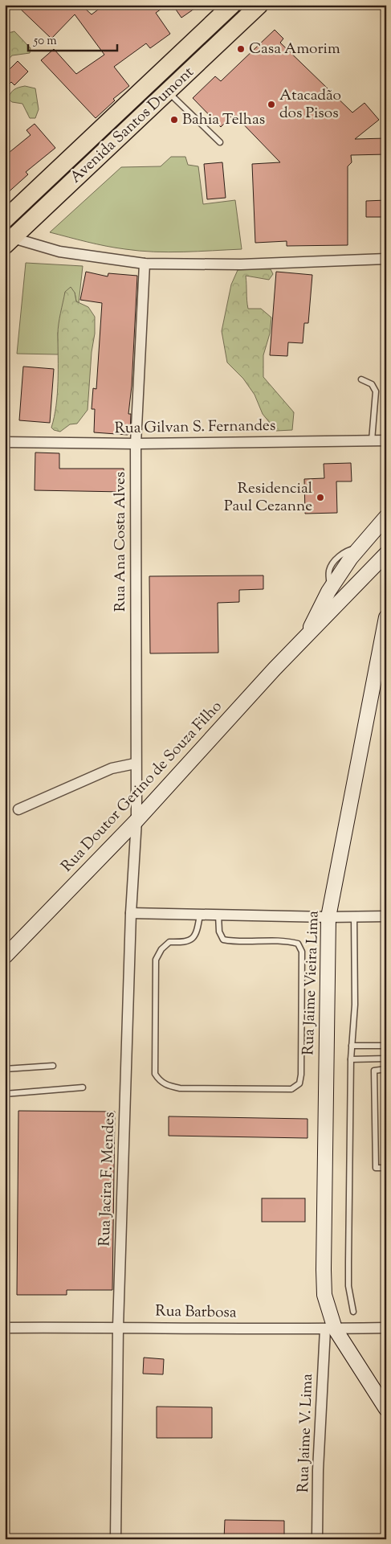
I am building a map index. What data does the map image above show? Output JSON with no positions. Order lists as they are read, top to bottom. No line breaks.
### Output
{"streets":{"highway":["Avenida Santos Dumont"],"main road":["Rua Doutor Gerino de Souza Filho","Rua Jaime Vieira Lima"],"street":["Rua Gilvan S. Fernandes","Rua Ana Costa Alves","Rua Jacira F. Mendes","Rua Barbosa","Rua Jaime V. Lima"]},"crossings":[["Rua Gilvan S. Fernandes","Rua Ana Costa Alves"],["Rua Ana Costa Alves","Rua Doutor Gerino de Souza Filho"],["Rua Ana Costa Alves","Rua Jacira F. Mendes"],["Rua Doutor Gerino de Souza Filho","Rua Jacira F. Mendes"],["Rua Jaime Vieira Lima","Rua Barbosa"],["Rua Jaime Vieira Lima","Rua Jaime V. Lima"],["Rua Jacira F. Mendes","Rua Barbosa"],["Rua Barbosa","Rua Jaime V. Lima"]],"places":["Casa Amorim","Atacadão dos Pisos","Bahia Telhas","Residencial Paul Cezanne"],"scale_bar":"50 m"}
